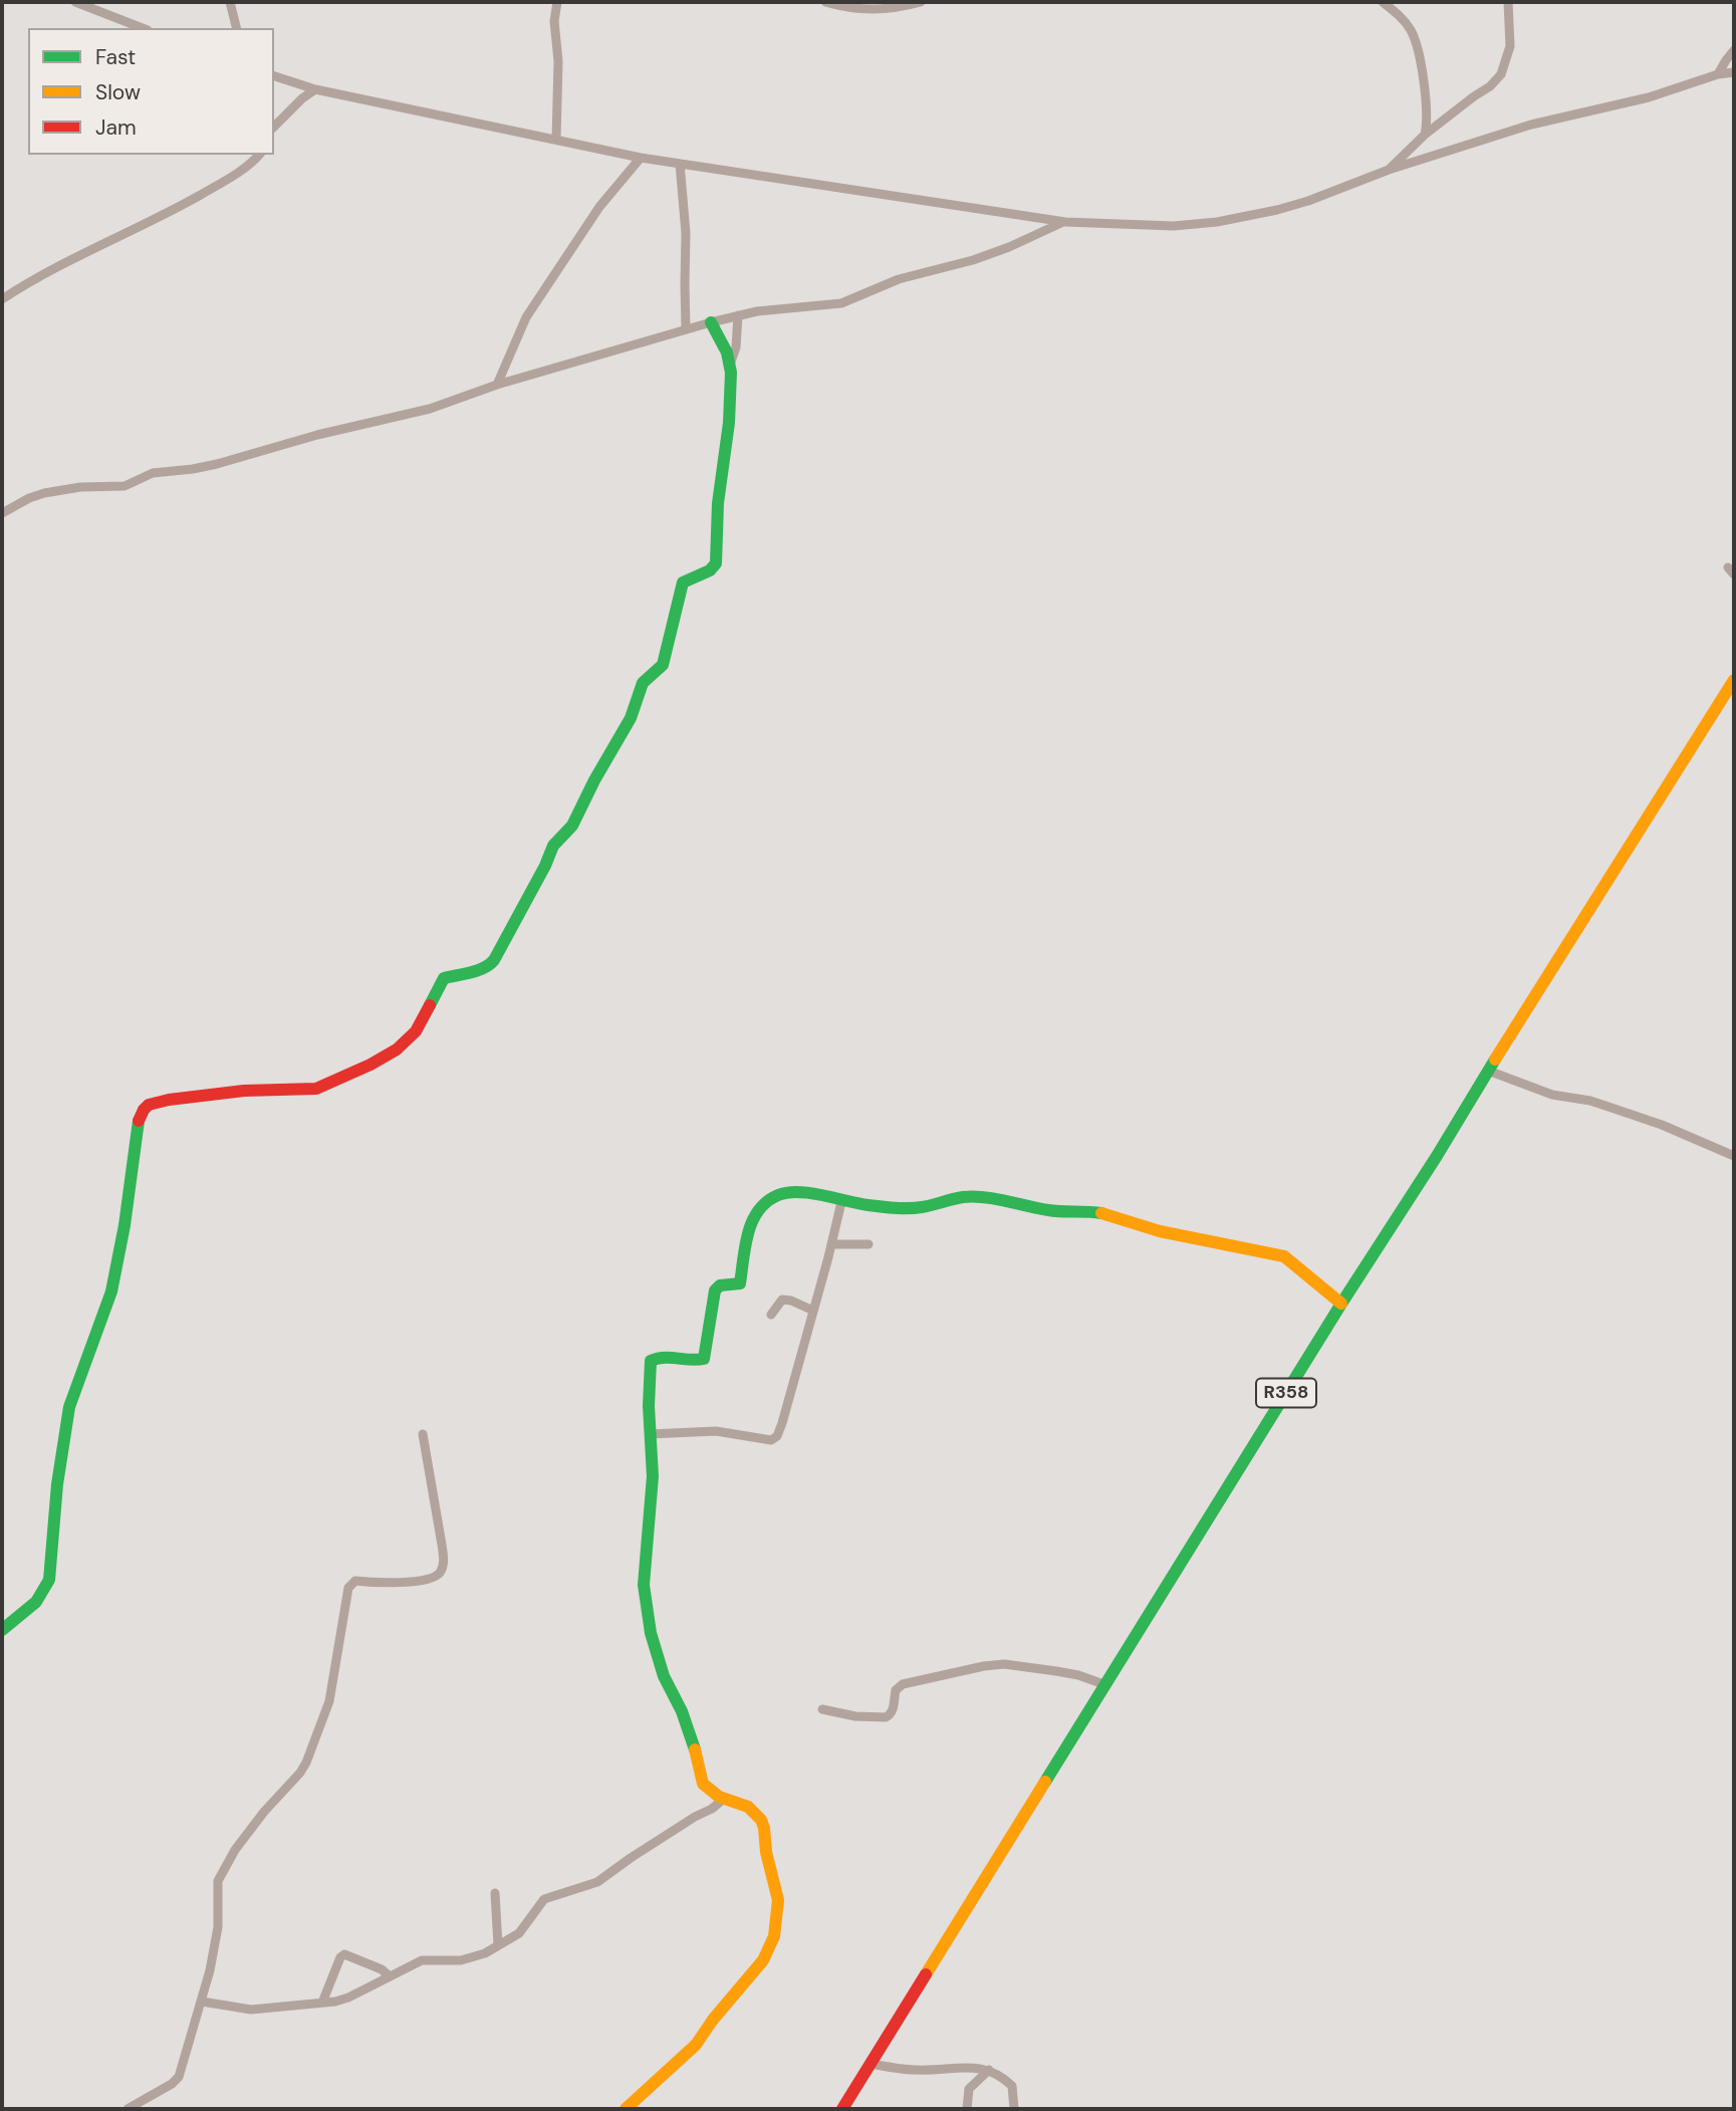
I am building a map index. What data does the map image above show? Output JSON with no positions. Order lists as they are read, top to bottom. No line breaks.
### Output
{"streets":{"street":["R358"]},"legend":["Fast","Slow","Jam"]}
